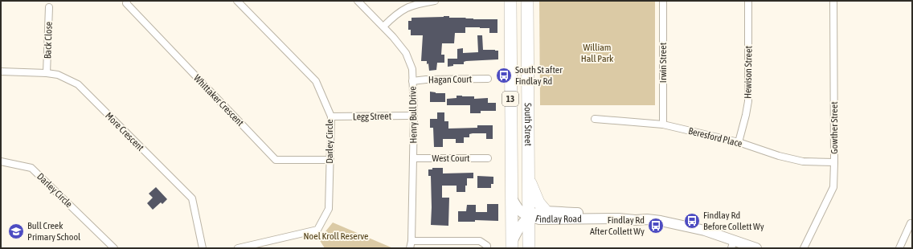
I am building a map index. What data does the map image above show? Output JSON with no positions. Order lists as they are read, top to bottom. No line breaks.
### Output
{"streets":{"highway":["13","South Street"],"main road":["Findlay Road"],"street":["Back Close","Irwin Street","Hewison Street","Hagan Court","Whittaker Crescent","Henry Bull Drive","Legg Street","Gowther Street","More Crescent","Beresford Place","Darley Circle","West Court"]},"crossings":[["Back Close","More Crescent"],["Irwin Street","Beresford Place"],["Hewison Street","Beresford Place"],["Hagan Court","Henry Bull Drive"],["Whittaker Crescent","Darley Circle"],["Henry Bull Drive","Legg Street"],["Henry Bull Drive","West Court"],["Legg Street","Darley Circle"],["South Street","Findlay Road"],["Gowther Street","Beresford Place"]],"parks":["William Hall Park","Noel Kroll Reserve"],"places":{"bus stop":["South St after Findlay Rd","Findlay Rd Before Collett Wy","Findlay Rd After Collett Wy"],"school or university":["Bull Creek Primary School"]}}
